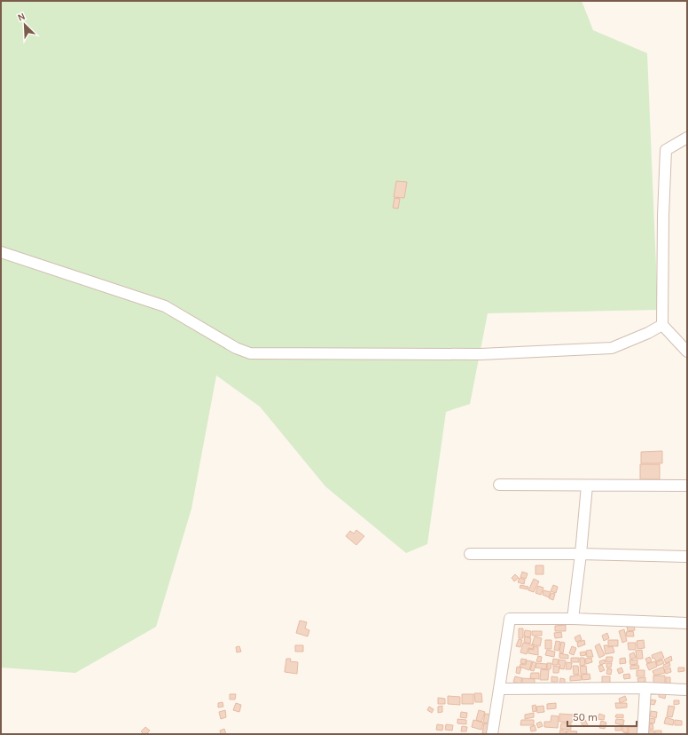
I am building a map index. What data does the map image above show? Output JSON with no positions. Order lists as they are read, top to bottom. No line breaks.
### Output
{"scale_bar":"50 m","north":"top left"}
